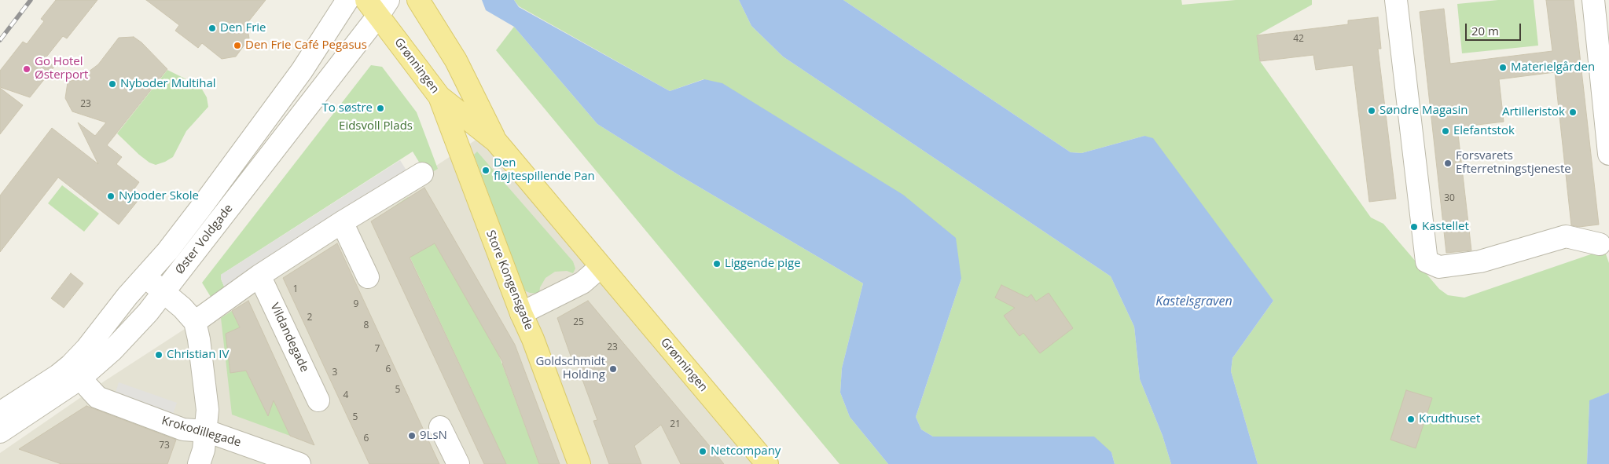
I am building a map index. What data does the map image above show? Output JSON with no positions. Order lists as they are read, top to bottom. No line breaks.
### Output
{"streets":{"main road":["Grønningen","Store Kongensgade"],"street":["Øster Voldgade","Vildandegade","Krokodillegade"]},"crossings":[["Grønningen","Øster Voldgade"],["Grønningen","Store Kongensgade"],["Øster Voldgade","Krokodillegade"]],"water":["Kastelsgraven"],"parks":["Eidsvoll Plads"],"places":["Den Frie","Den Frie Café Pegasus","Materielgården","Go Hotel Østerport","Nyboder Multihal","To søstre","Søndre Magasin","Artilleristok","Elefantstok","Forsvarets Efterretningstjeneste","Den fløjtespillende Pan","Nyboder Skole","Kastellet","Liggende pige","Christian IV","Goldschmidt Holding","Krudthuset","9LsN","Netcompany"],"house_numbers":["42","23","30","1","9","2","25","8","23","7","6","3","5","4","5","21","6","73"],"scale_bar":"20 m"}
